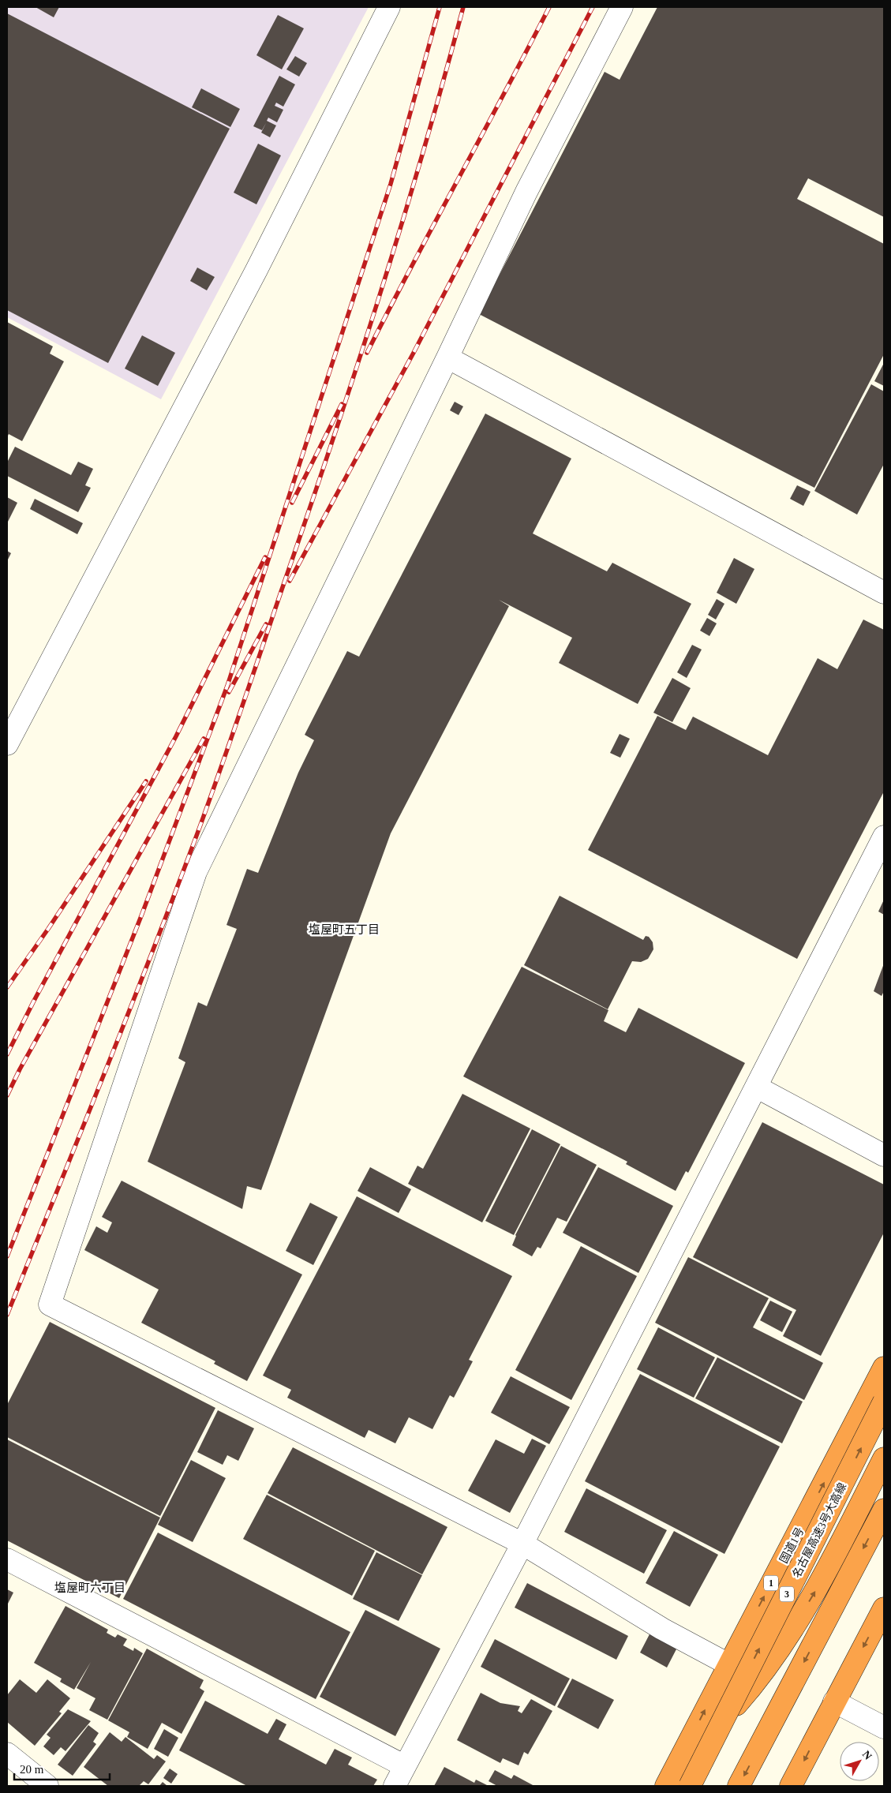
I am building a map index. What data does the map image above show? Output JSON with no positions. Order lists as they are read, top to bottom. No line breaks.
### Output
{"streets":{"highway":["名古屋高速3号大高線","国道1号","1","3"]},"districts":["塩屋町五丁目","塩屋町六丁目"],"scale_bar":"20 m","north":"top right"}
